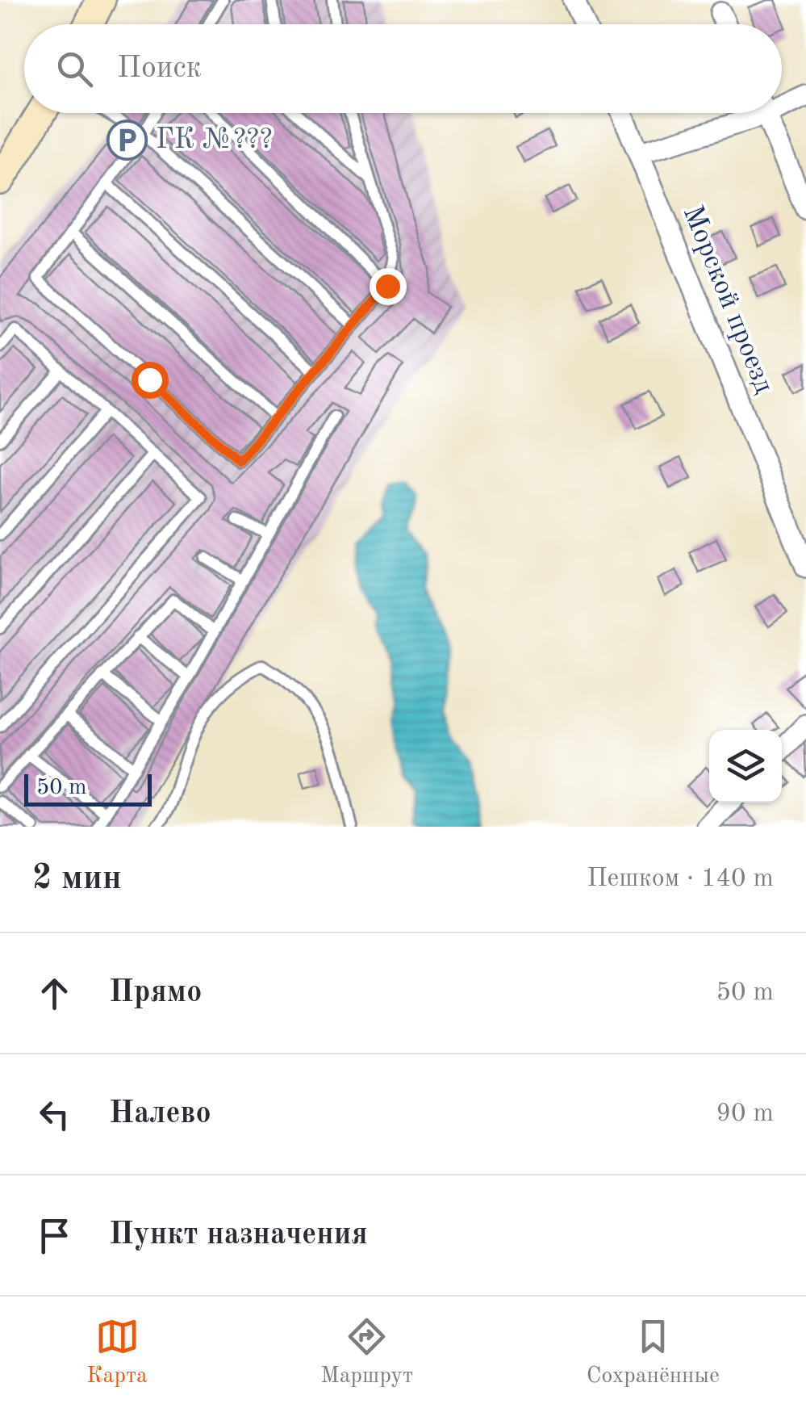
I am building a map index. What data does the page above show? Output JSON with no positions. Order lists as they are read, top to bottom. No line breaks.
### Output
{"streets":{"street":["Морской проезд"]},"places":{"parking":["ГК №???"]},"scale_bar":"50 m","page":{"search":"Поиск","scale":"50 m","heading":["2 мин","Пешком · 140 m"],"list":[["Прямо","50 m"],["Налево","90 m"],"Пункт назначения"],"nav":["Карта","Маршрут","Сохранённые"]}}
